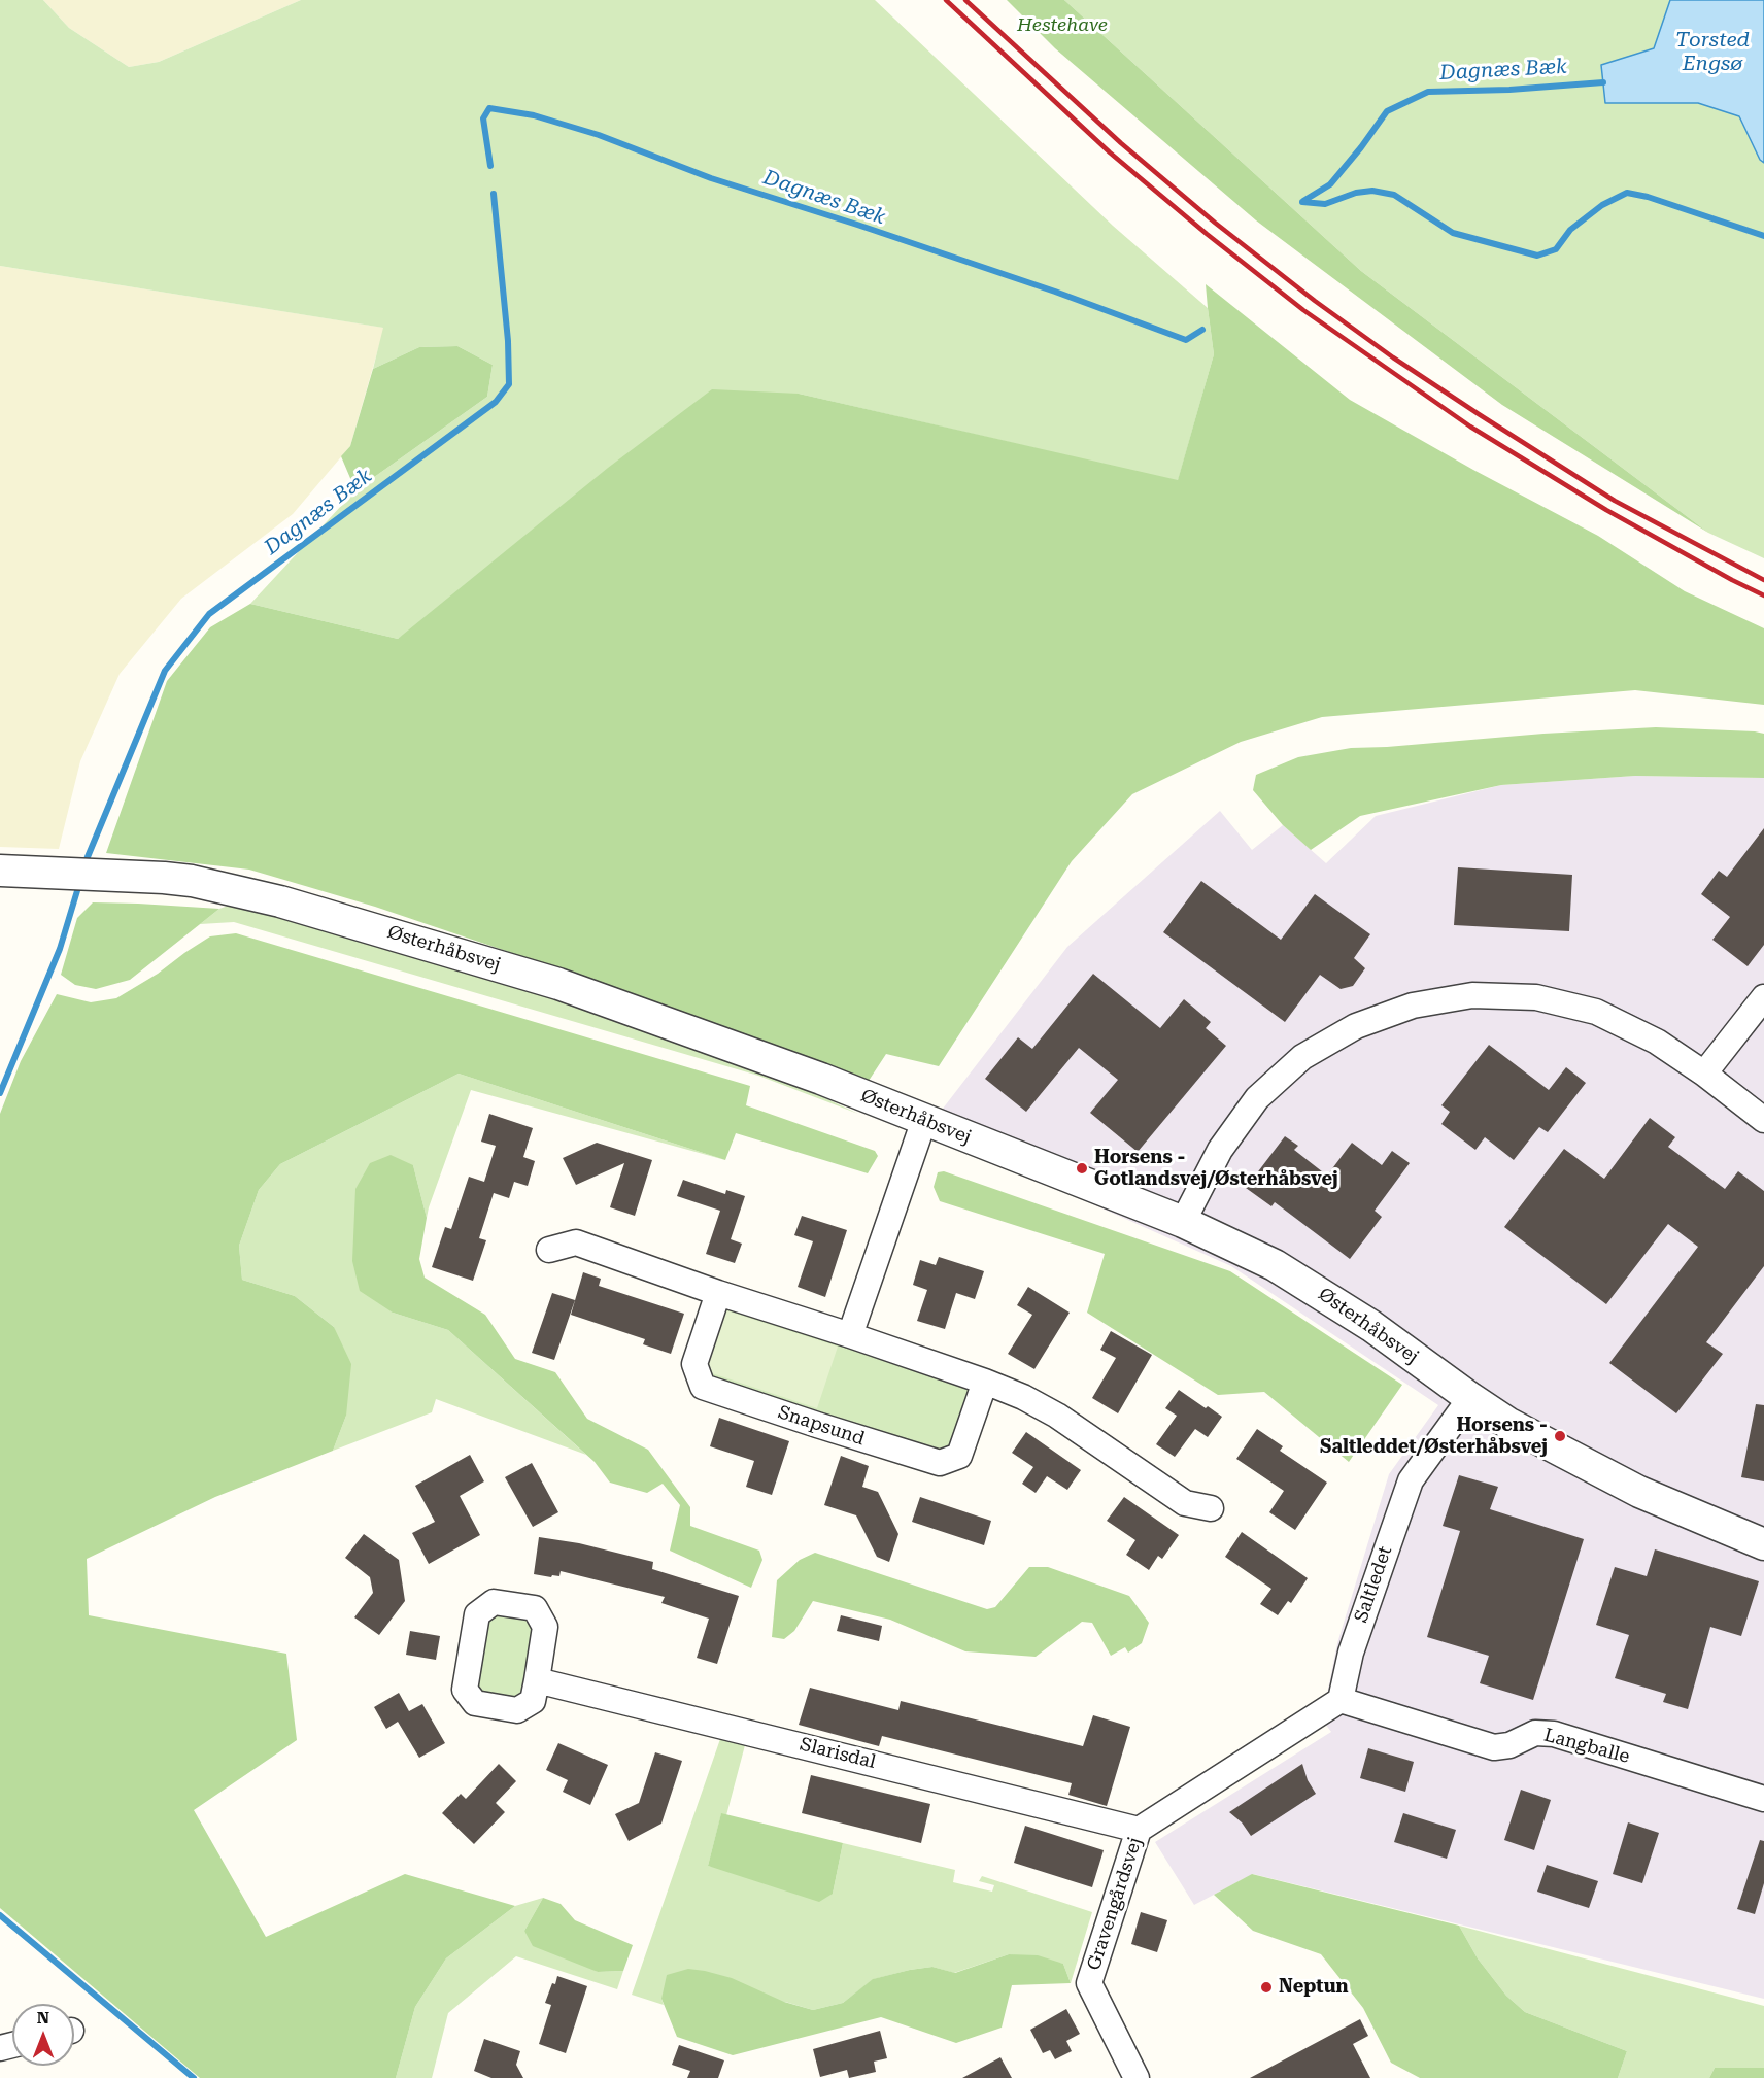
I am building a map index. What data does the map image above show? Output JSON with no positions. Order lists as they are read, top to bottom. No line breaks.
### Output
{"streets":{"street":["Østerhåbsvej","Snapsund","Saltledet","Langballe","Slarisdal","Gravengårdsvej"]},"crossings":[["Østerhåbsvej","Saltledet"],["Saltledet","Langballe"],["Saltledet","Gravengårdsvej"],["Langballe","Gravengårdsvej"],["Slarisdal","Gravengårdsvej"]],"water":["Torsted Engsø","Dagnæs Bæk"],"parks":["Hestehave"],"places":["Horsens - Gotlandsvej/Østerhåbsvej","Horsens - Saltleddet/Østerhåbsvej","Neptun"],"north":"top"}
